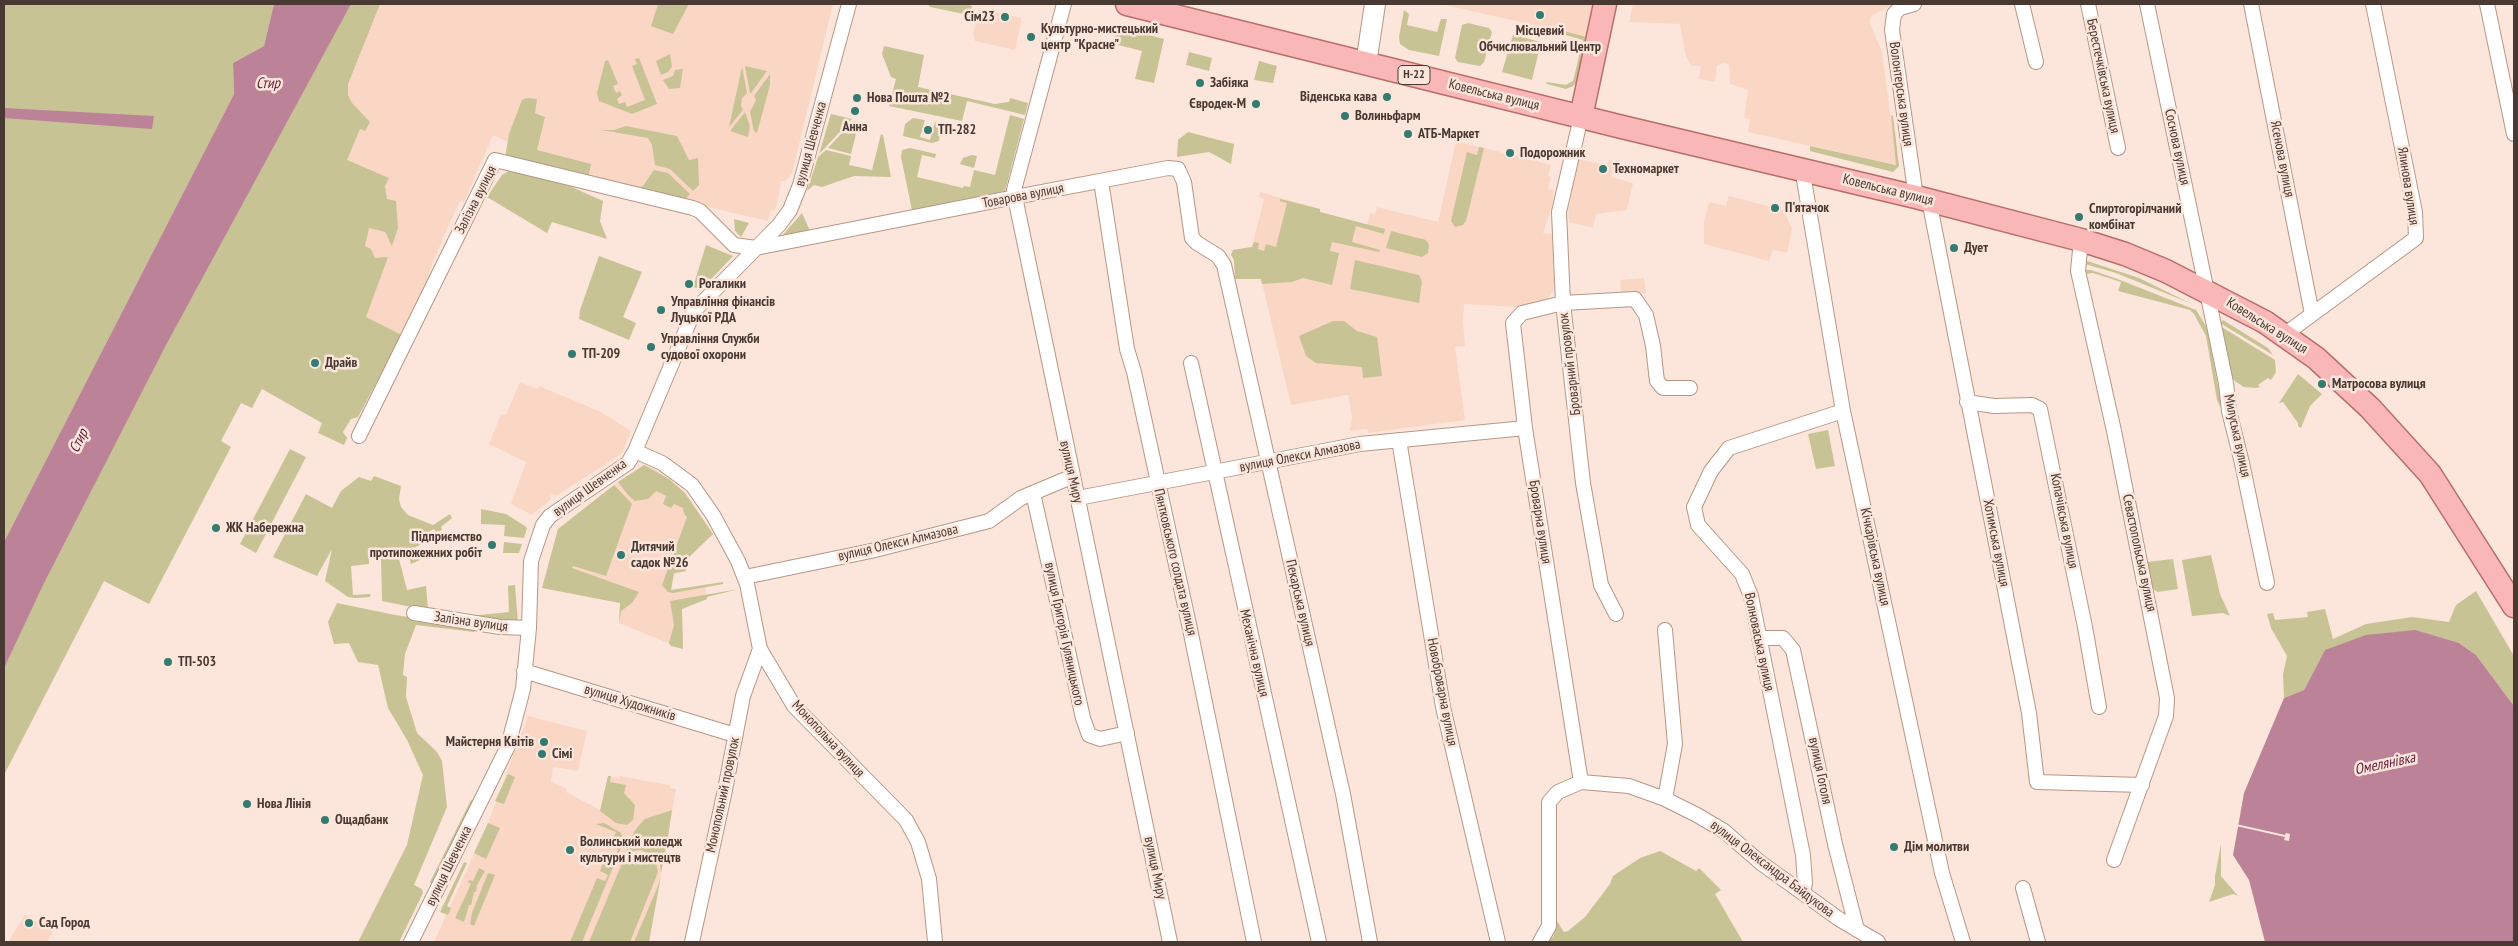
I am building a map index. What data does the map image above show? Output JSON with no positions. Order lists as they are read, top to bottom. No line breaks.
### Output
{"streets":{"main road":["Н-22","Ковельська вулиця"],"street":["Берестечківська вулиця","Волонтерська вулиця","вулиця Шевченка","Соснова вулиця","Ясенова вулиця","Ялинова вулиця","Товарова вулиця","Залізна вулиця","Броварний провулок","Милуська вулиця","вулиця Олекси Алмазова","вулиця Миру","Копачівська вулиця","Броварна вулиця","Хотимська вулиця","Севастопольська вулиця","Кічкарівська вулиця","Пянтковського солдата вулиця","Пекарська вулиця","вулиця Григорія Гуляницького","Волноваська вулиця","Механічна вулиця","Новоброварна вулиця","вулиця Художників","Монопольна вулиця","вулиця Гоголя","Монопольний провулок","вулиця Олександра Байдукова"]},"crossings":[["Волонтерська вулиця","Ковельська вулиця"],["Волонтерська вулиця","Хотимська вулиця"],["Ковельська вулиця","Соснова вулиця"],["Ковельська вулиця","Ялинова вулиця"],["Ковельська вулиця","Милуська вулиця"],["Ковельська вулиця","Хотимська вулиця"],["Ковельська вулиця","Севастопольська вулиця"],["Ковельська вулиця","Кічкарівська вулиця"],["вулиця Шевченка","Товарова вулиця"],["вулиця Шевченка","Залізна вулиця"],["вулиця Шевченка","вулиця Художників"],["вулиця Шевченка","Монопольна вулиця"],["Соснова вулиця","Милуська вулиця"],["Ясенова вулиця","Ялинова вулиця"],["Товарова вулиця","Залізна вулиця"],["Товарова вулиця","вулиця Миру"],["Товарова вулиця","Пянтковського солдата вулиця"],["Товарова вулиця","Пекарська вулиця"],["Броварний провулок","Броварна вулиця"],["вулиця Олекси Алмазова","вулиця Миру"],["вулиця Олекси Алмазова","Броварна вулиця"],["вулиця Олекси Алмазова","Пянтковського солдата вулиця"],["вулиця Олекси Алмазова","Пекарська вулиця"],["вулиця Олекси Алмазова","вулиця Григорія Гуляницького"],["вулиця Олекси Алмазова","Механічна вулиця"],["вулиця Олекси Алмазова","Новоброварна вулиця"],["вулиця Олекси Алмазова","Монопольна вулиця"],["вулиця Миру","вулиця Григорія Гуляницького"],["Копачівська вулиця","Хотимська вулиця"],["Броварна вулиця","вулиця Олександра Байдукова"],["Хотимська вулиця","Севастопольська вулиця"],["Кічкарівська вулиця","Волноваська вулиця"],["Волноваська вулиця","вулиця Гоголя"],["Волноваська вулиця","вулиця Олександра Байдукова"],["вулиця Художників","Монопольний провулок"],["Монопольна вулиця","Монопольний провулок"],["вулиця Гоголя","вулиця Олександра Байдукова"]],"water":["Стир","Омелянівка"],"places":["Місцевий Обчислювальний Центр","Сім23","Культурно-мистецький центр \"Красне\"","Забіяка","Віденська кава","Нова Пошта №2","Євродек-М","Анна","Волиньфарм","ТП-282","АТБ-Маркет","Подорожник","Техномаркет","П'ятачок","Спиртогорілчаний комбінат","Дует","Рогалики","Управління фінансів Луцької РДА","Управління Служби судової охорони","ТП-209","Драйв","Матросова вулиця","ЖК Набережна","Підприємство протипожежних робіт","Дитячий садок №26","ТП-503","Майстерня Квітів","Сімі","Нова Лінія","Ощадбанк","Дім молитви","Волинський коледж культури і мистецтв","Сад Город"]}
